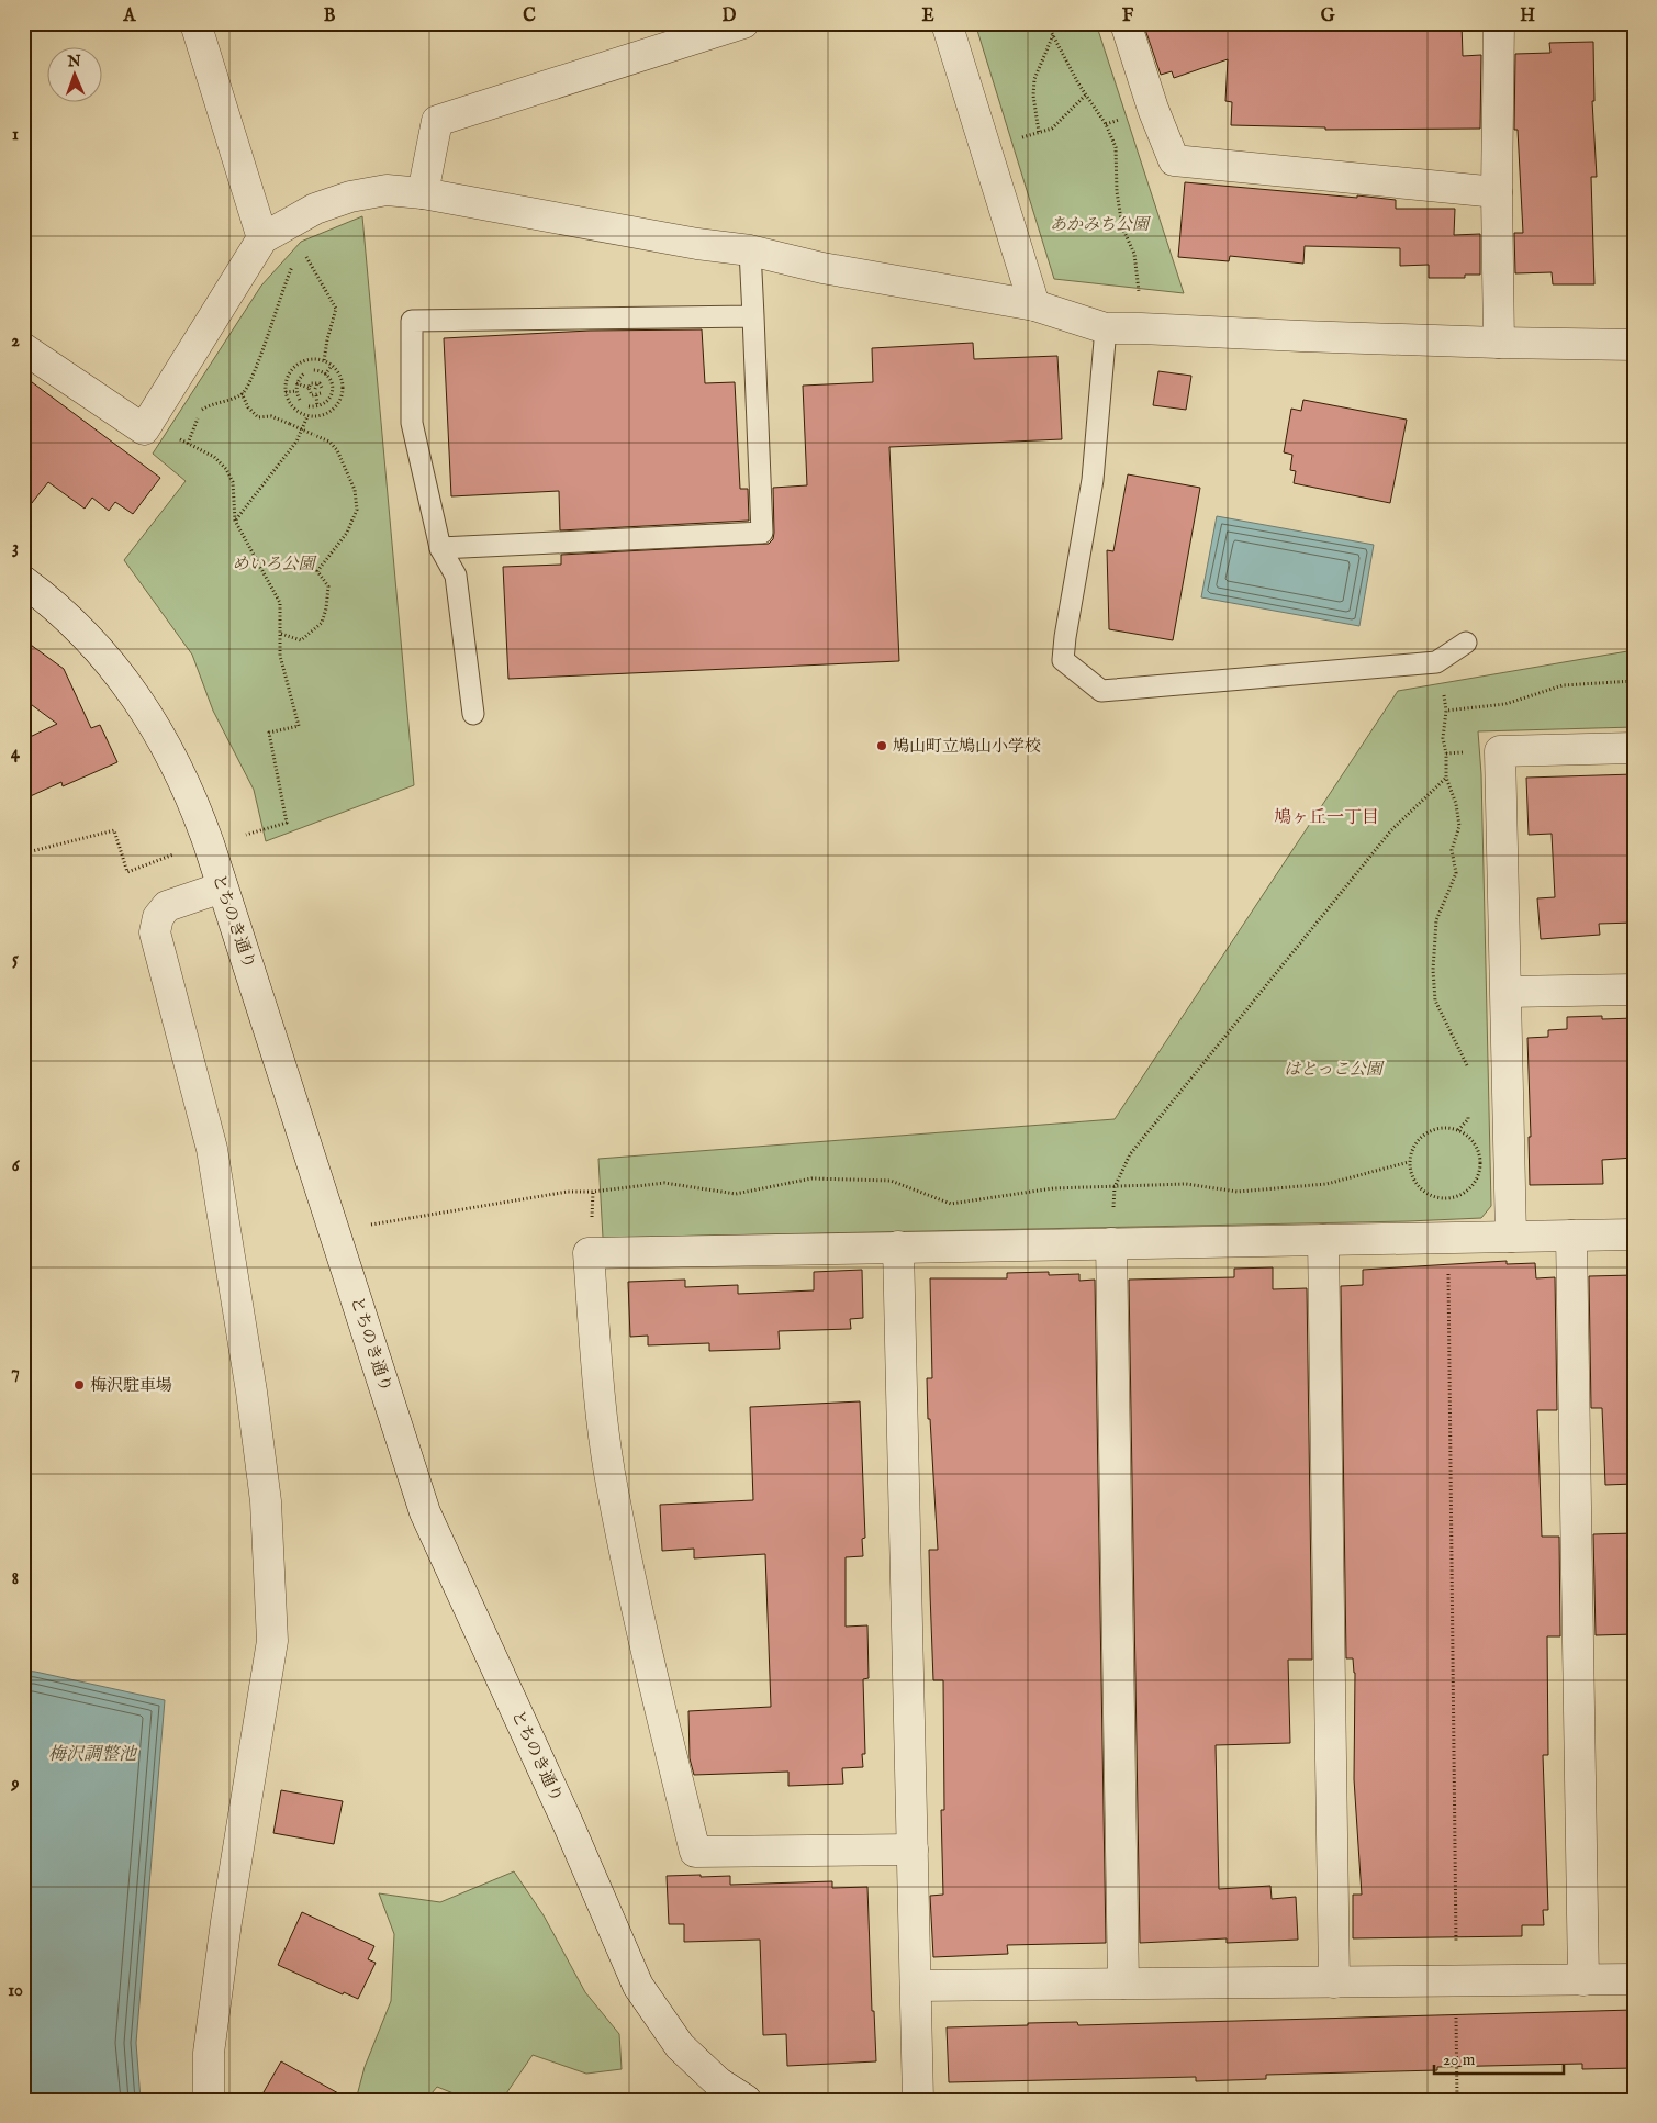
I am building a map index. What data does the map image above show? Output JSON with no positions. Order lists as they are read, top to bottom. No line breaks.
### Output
{"streets":{"street":["とちのき通り"]},"districts":["鳩ヶ丘一丁目"],"water":["梅沢調整池"],"parks":["あかみち公園","めいろ公園","はとっこ公園"],"places":["鳩山町立鳩山小学校","梅沢駐車場"],"scale_bar":"20 m","north":"top","grid":{"columns":["A","B","C","D","E","F","G","H"],"rows":["1","2","3","4","5","6","7","8","9","10"]}}
